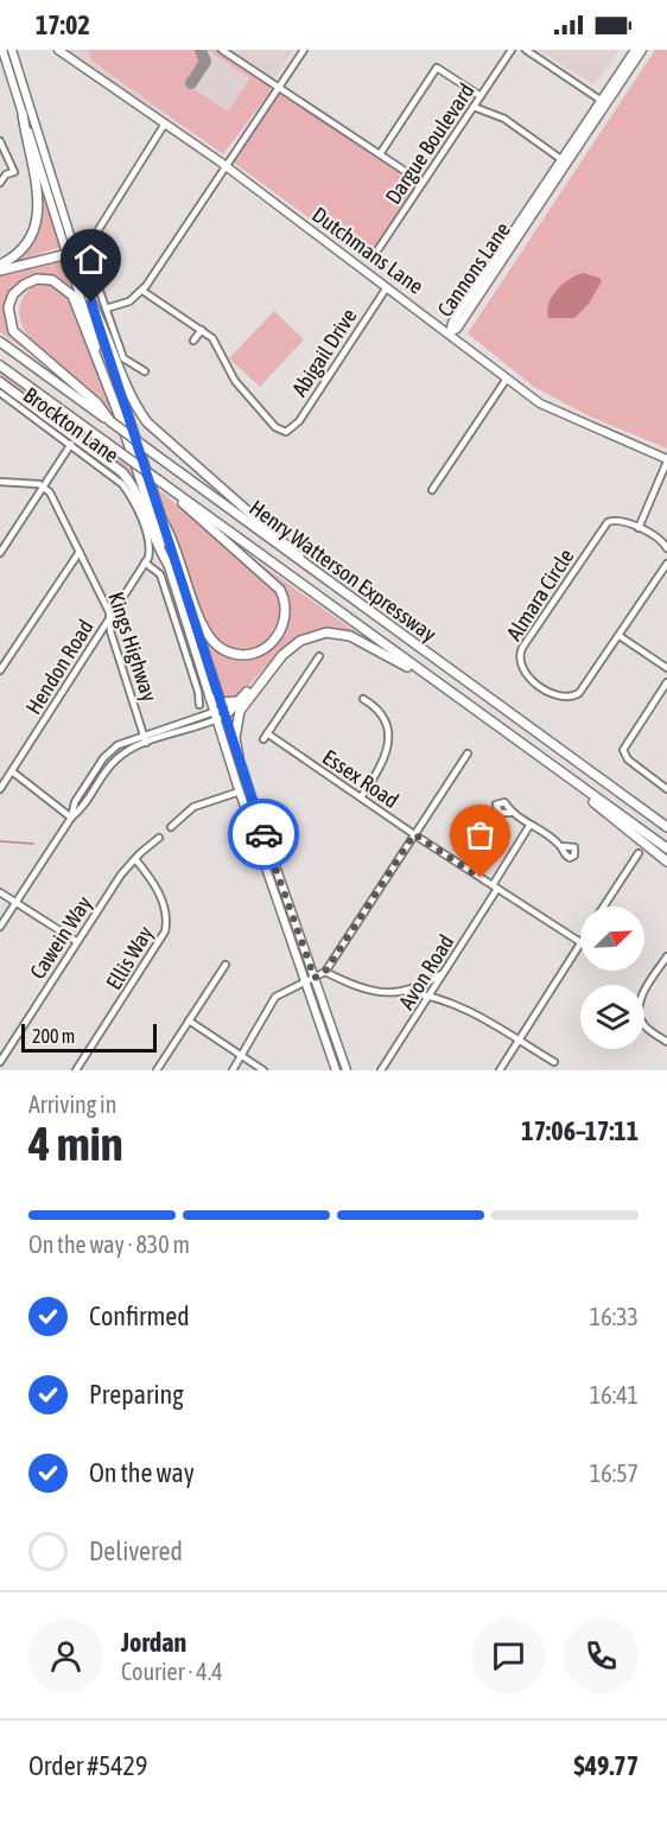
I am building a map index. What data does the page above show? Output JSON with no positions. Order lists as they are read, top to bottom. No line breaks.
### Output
{"streets":{"highway":["Henry Watterson Expressway"],"main road":["Dutchmans Lane","Cannons Lane"],"street":["Dargue Boulevard","Abigail Drive","Brockton Lane","Almara Circle","Kings Highway","Hendon Road","Essex Road","Cawein Way","Ellis Way","Avon Road"]},"crossings":[["Dutchmans Lane","Cannons Lane"],["Dutchmans Lane","Abigail Drive"],["Brockton Lane","Hendon Road"],["Kings Highway","Hendon Road"],["Essex Road","Avon Road"],["Cawein Way","Ellis Way"]],"scale_bar":"200 m","north":"top right","page":{"status":"17:02","scale":"200 m","heading":["4 min","Arriving in","17:06–17:11"],"panel":["Jordan","Courier · 4.4","Order #5429","$49.77"],"bar":"On the way · 830 m","list":[["Confirmed","16:33"],["Preparing","16:41"],["On the way","16:57"],"Delivered"]}}
